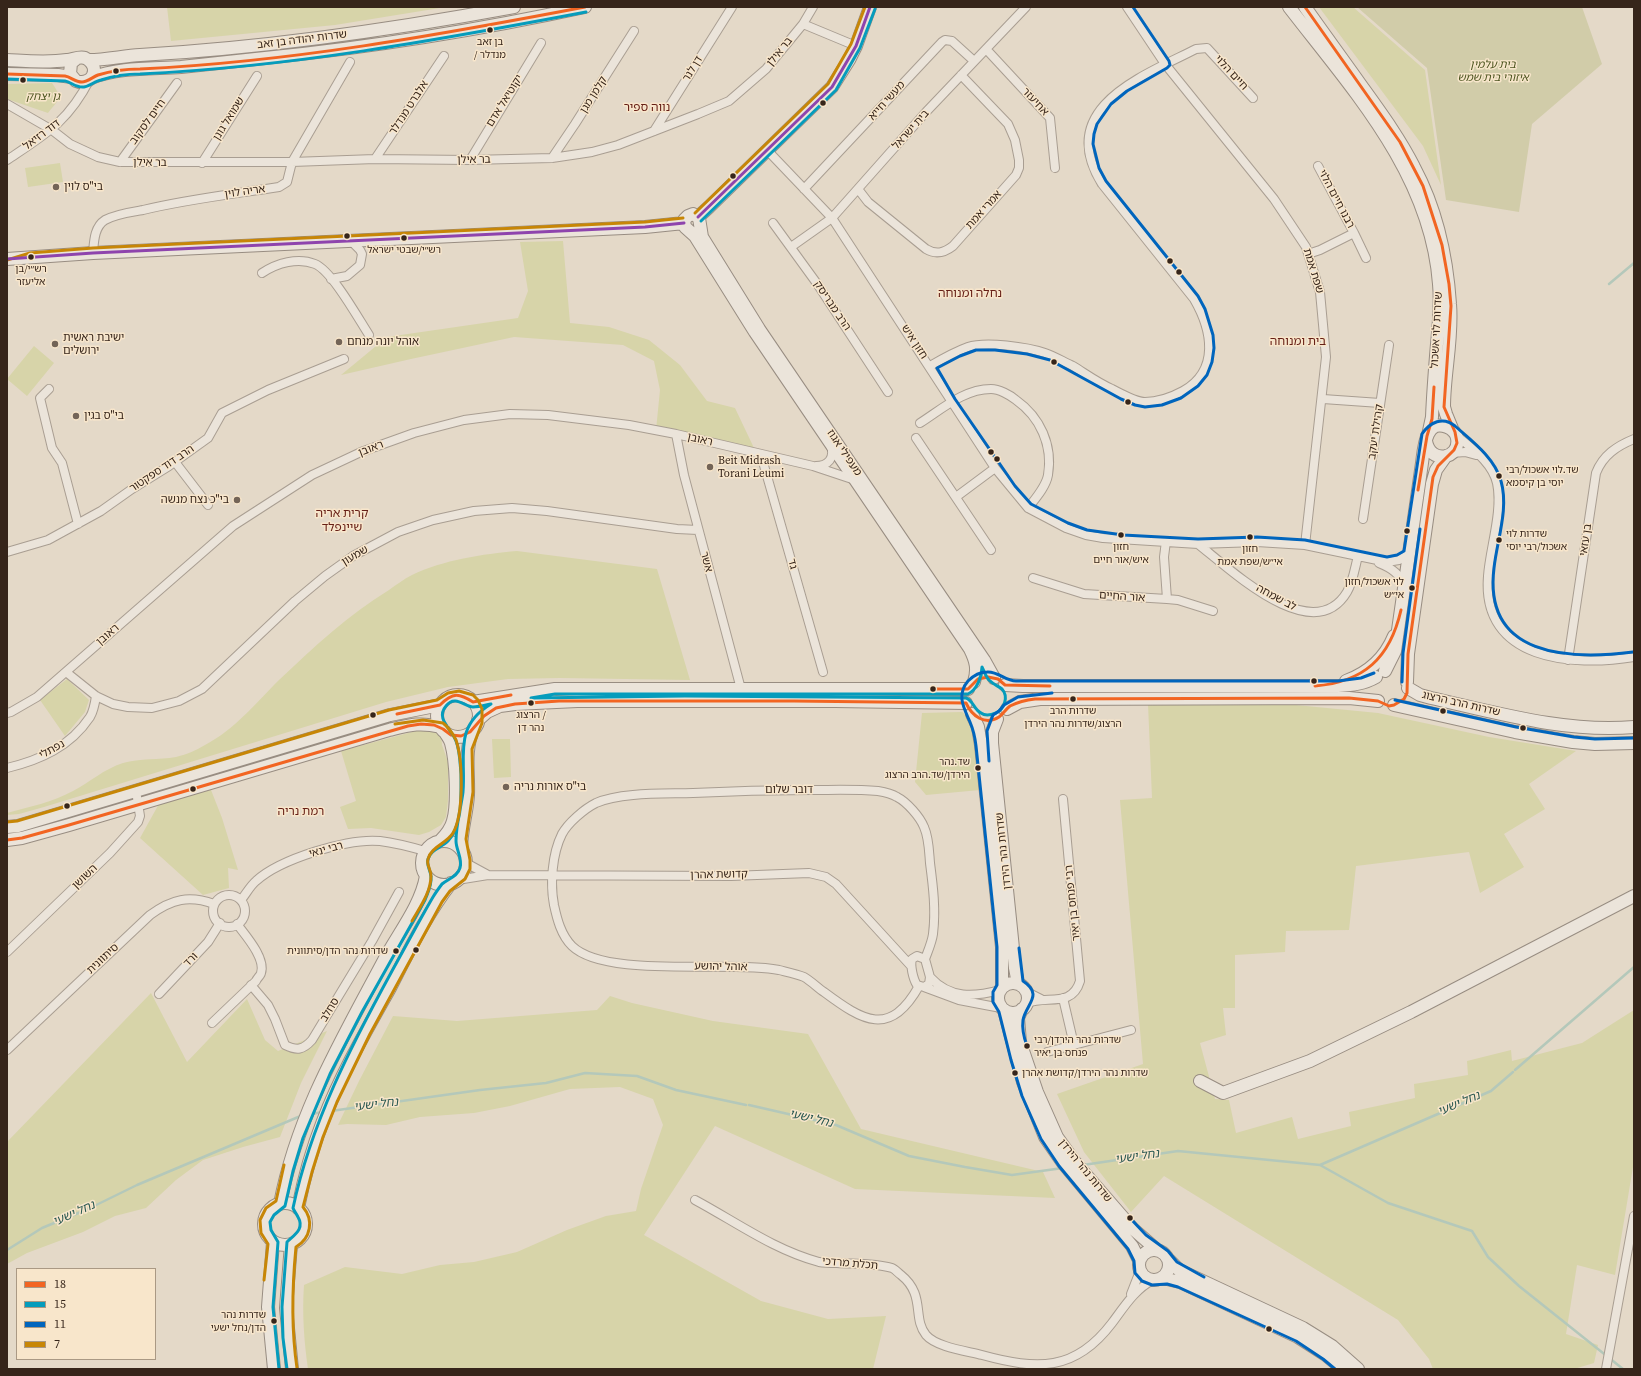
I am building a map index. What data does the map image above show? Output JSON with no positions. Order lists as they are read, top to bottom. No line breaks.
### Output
{"streets":{"main road":["שדרות יהודה בן זאב","שדרות לוי אשכול","מעפילי אגוז","שדרות הרב הרצוג","שדרות נהר הירדן"],"street":["בר אילן","דן לנר","חיים הלוי","קלמן מגן","יקוטיאל אדם","מעשי חייא","אחיעזר","אלברט מנדלר","שמואל גונן","חיים לסקוב","בית ישראל","דוד רזיאל","אריה לוין","רבנו חיים הלוי","אמרי אמת","שפת אמת","הרב מבריסק","חזון איש","קהילת יעקב","ראובן","הרב דוד ספקטור","בן עזאי","שמעון","אשר","גד","אור החיים","לב שמחה","נפתלי","דובר שלום","רבי ינאי","קדושת אהרן","השושן","רבי פנחס בן יאיר","סיתוונית","ורד","אוהל יהושע","סחלב","תכלת מרדכי"]},"crossings":[["שדרות יהודה בן זאב","דוד רזיאל"],["בר אילן","דן לנר"],["בר אילן","קלמן מגן"],["בר אילן","יקוטיאל אדם"],["בר אילן","אלברט מנדלר"],["בר אילן","שמואל גונן"],["בר אילן","חיים לסקוב"],["בר אילן","דוד רזיאל"],["בר אילן","אריה לוין"],["חיים הלוי","שפת אמת"],["מעשי חייא","בית ישראל"],["מעשי חייא","חזון איש"],["אחיעזר","בית ישראל"],["בית ישראל","אמרי אמת"],["בית ישראל","הרב מבריסק"],["בית ישראל","חזון איש"],["רבנו חיים הלוי","שפת אמת"],["שפת אמת","חזון איש"],["שדרות לוי אשכול","חזון איש"],["שדרות לוי אשכול","שדרות הרב הרצוג"],["חזון איש","לב שמחה"],["ראובן","מעפילי אגוז"],["ראובן","שמעון"],["ראובן","אשר"],["ראובן","גד"],["מעפילי אגוז","שדרות נהר הירדן"],["שמעון","אשר"],["שמעון","נפתלי"],["דובר שלום","קדושת אהרן"],["דובר שלום","אוהל יהושע"],["רבי ינאי","קדושת אהרן"],["רבי ינאי","סיתוונית"],["רבי ינאי","ורד"],["קדושת אהרן","אוהל יהושע"],["סיתוונית","ורד"]],"districts":["נווה ספיר","נחלה ומנוחה","בית ומנוחה","קרית אריה שיינפלד","רמת נריה"],"water":["נחל ישעי"],"parks":["בית עלמין איזורי בית שמש","גן יצחק"],"places":["בן זאב / מנדלר","בי\"ס לוין","רש״י/שבטי ישראל","רש״י/בן אליעזר","אוהל יונה מנחם","ישיבת ראשית ירושלים","בי\"ס בגין","Beit Midrash Torani Leumi","שד.לוי אשכול/רבי יוסי בן קיסמא","בי\"כ נצח מנשה","חזון איש/אור חיים","חזון אי״ש/שפת אמת","שדרות לוי אשכול/רבי יוסי","לוי אשכול/חזון אי״ש","שדרות הרב הרצוג/שדרות נהר הירדן","הרצוג / נהר דן","שד.נהר הירדן/שד.הרב הרצוג","בי\"ס אורות נריה","שדרות נהר הדן/סיתוונית","שדרות נהר הירדן/רבי פנחס בן יאיר","שדרות נהר הירדן/קדושת אהרן","שדרות נהר הדן/נחל ישעי"],"lines":["transit line 18","transit line 11","transit line 7","transit line 15"],"legend":["18","15","11","7"]}
